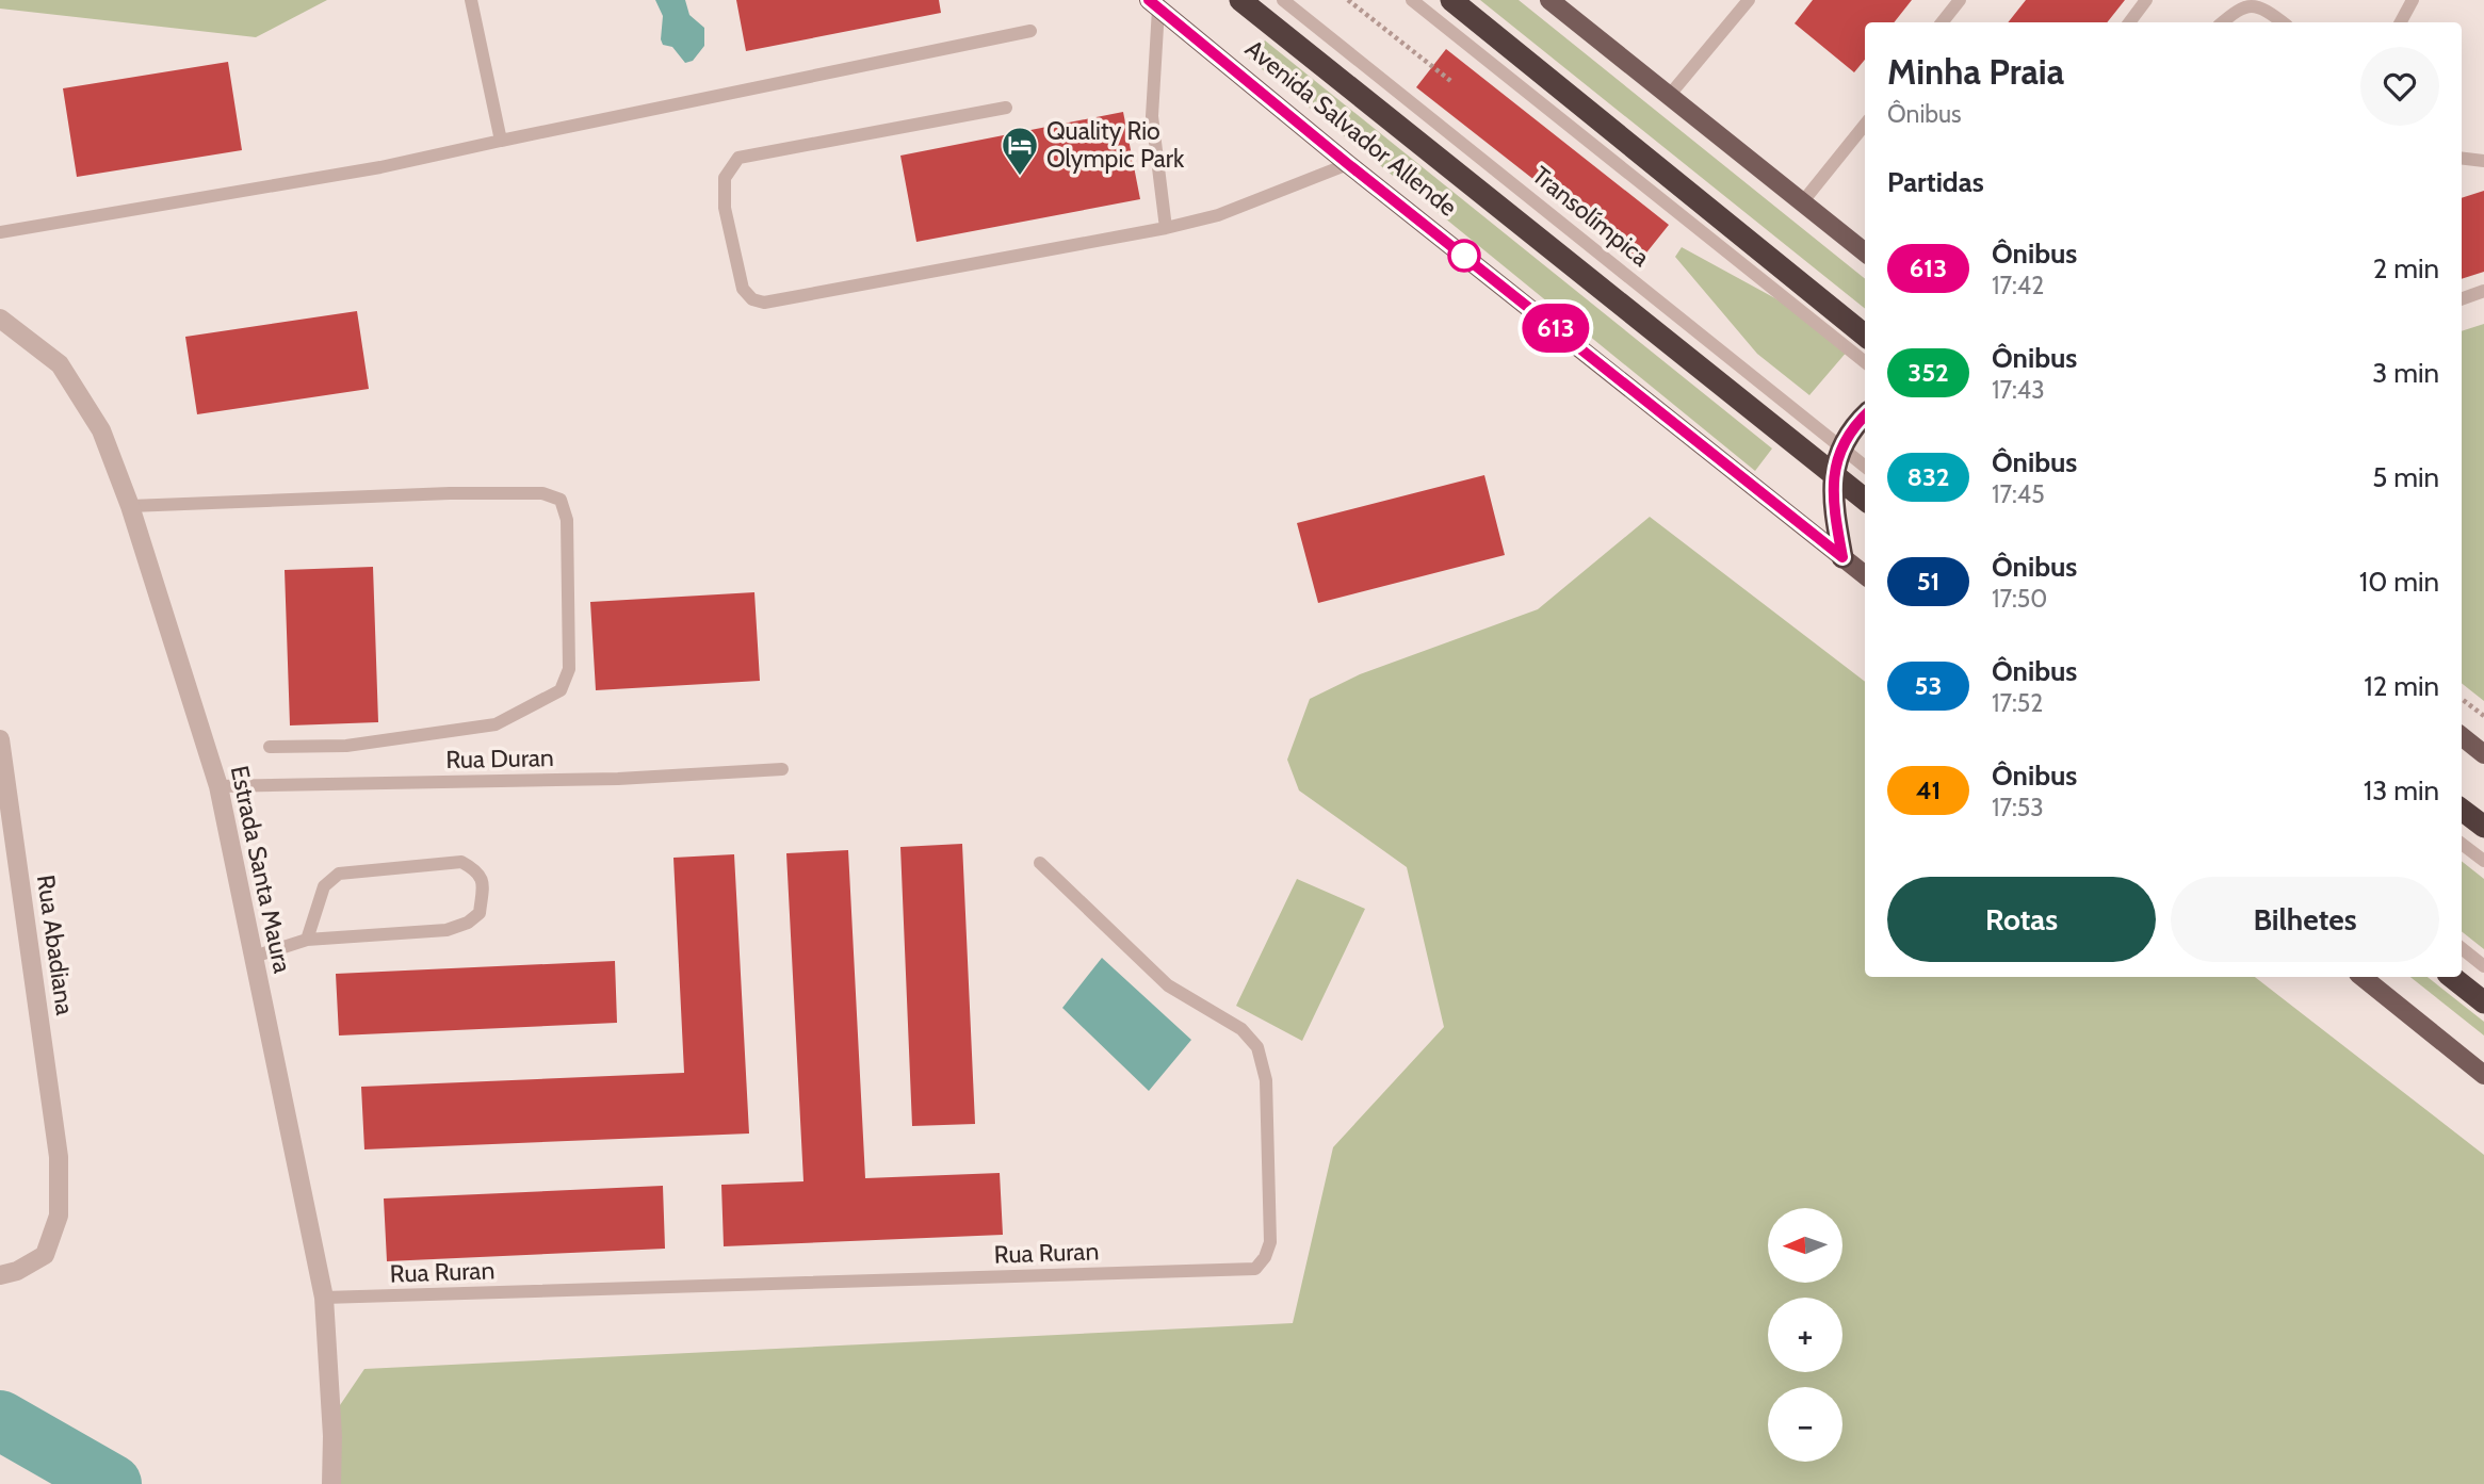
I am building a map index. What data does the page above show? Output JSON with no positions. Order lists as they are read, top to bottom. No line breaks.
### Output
{"streets":{"highway":["Avenida Salvador Allende"],"street":["Estrada Santa Maura","Rua Abadiana"],"lane":["Transolímpica","Rua Duran","Rua Ruran"]},"crossings":[["Rua Duran","Estrada Santa Maura"],["Estrada Santa Maura","Rua Ruran"]],"places":{"hotel":["Quality Rio Olympic Park"]},"lines":["bus line 613"],"north":"left","page":{"on_map":"613","heading":[["Minha Praia","Ônibus"],"Partidas"],"list":[{"mark":"613","name":"Ônibus","note":"17:42","value":"2 min"},{"mark":"352","name":"Ônibus","note":"17:43","value":"3 min"},{"mark":"832","name":"Ônibus","note":"17:45","value":"5 min"},{"mark":"51","name":"Ônibus","note":"17:50","value":"10 min"},{"mark":"53","name":"Ônibus","note":"17:52","value":"12 min"},{"mark":"41","name":"Ônibus","note":"17:53","value":"13 min"}],"buttons":["Rotas","Bilhetes"],"map_buttons":["+","−"]}}
